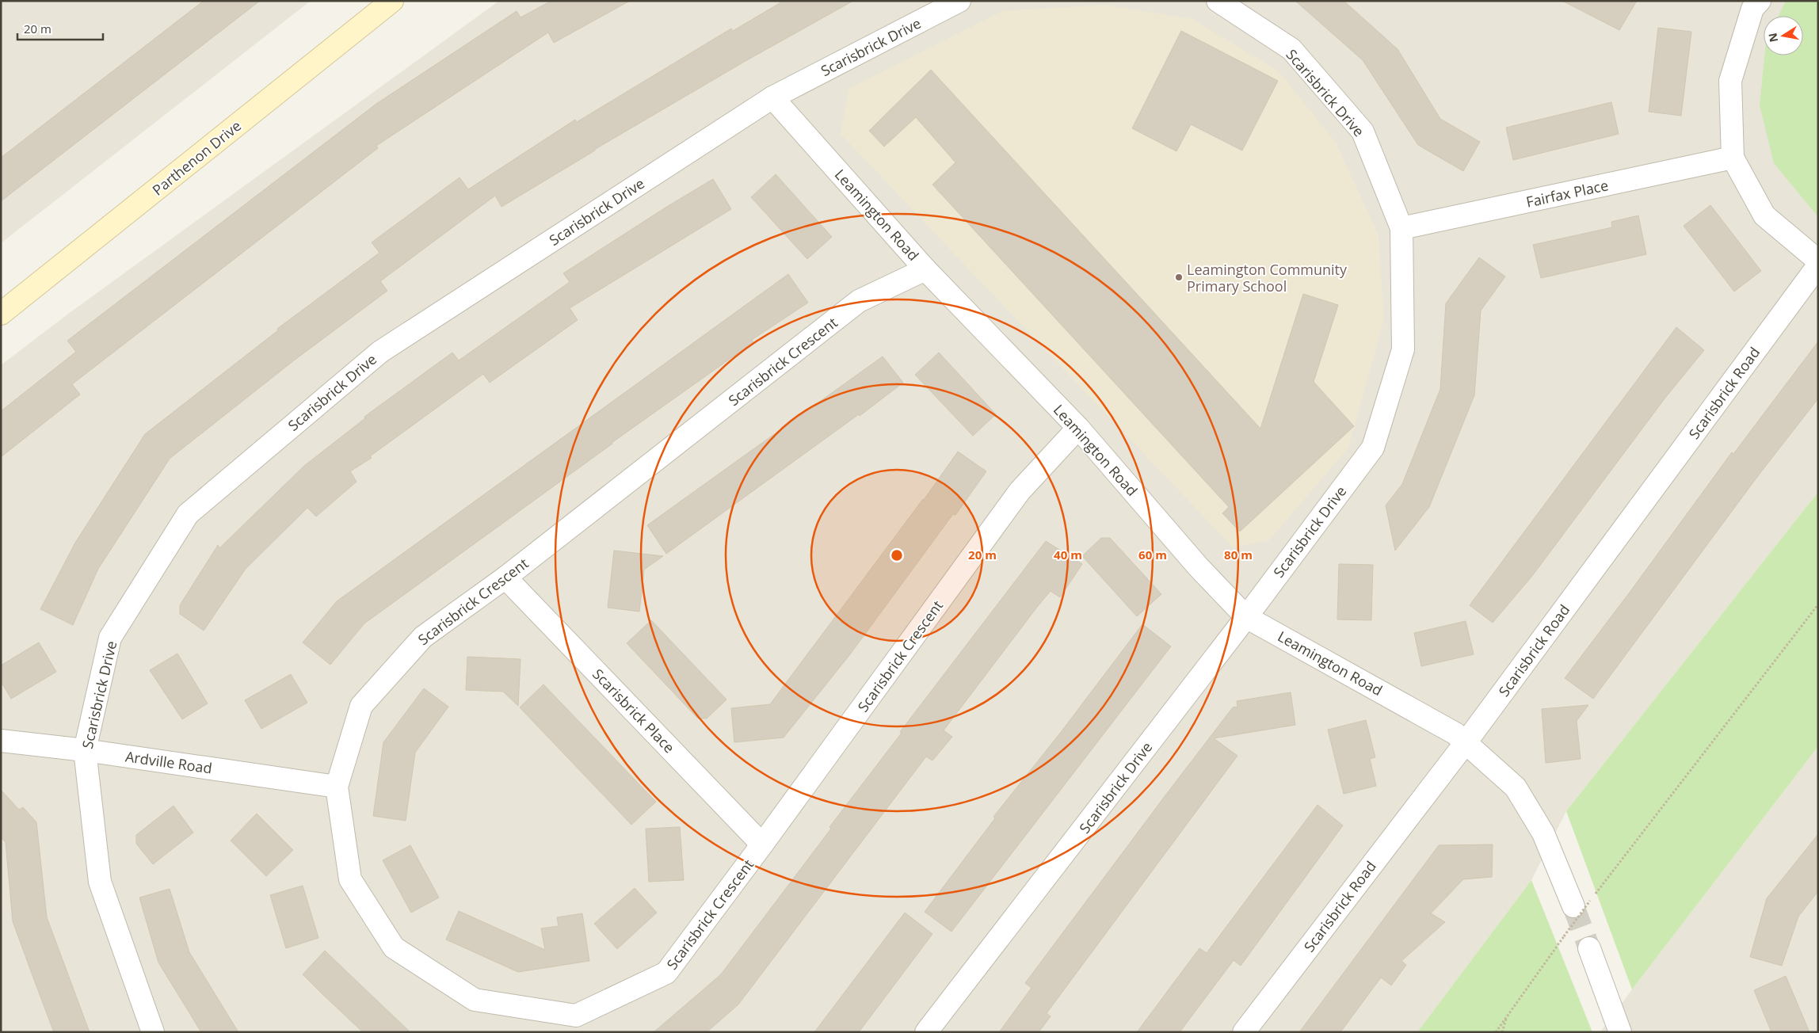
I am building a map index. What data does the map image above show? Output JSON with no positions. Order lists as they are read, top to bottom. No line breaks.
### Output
{"streets":{"main road":["Parthenon Drive"],"street":["Scarisbrick Drive","Fairfax Place","Leamington Road","Scarisbrick Crescent","Scarisbrick Road","Scarisbrick Place","Ardville Road"]},"crossings":[["Scarisbrick Drive","Fairfax Place"],["Scarisbrick Drive","Leamington Road"],["Scarisbrick Drive","Ardville Road"],["Leamington Road","Scarisbrick Crescent"],["Leamington Road","Scarisbrick Road"],["Scarisbrick Crescent","Scarisbrick Place"],["Scarisbrick Crescent","Ardville Road"]],"places":["Leamington Community Primary School"],"scale_bar":"20 m","north":"left","rings":["20 m","40 m","60 m","80 m"]}
